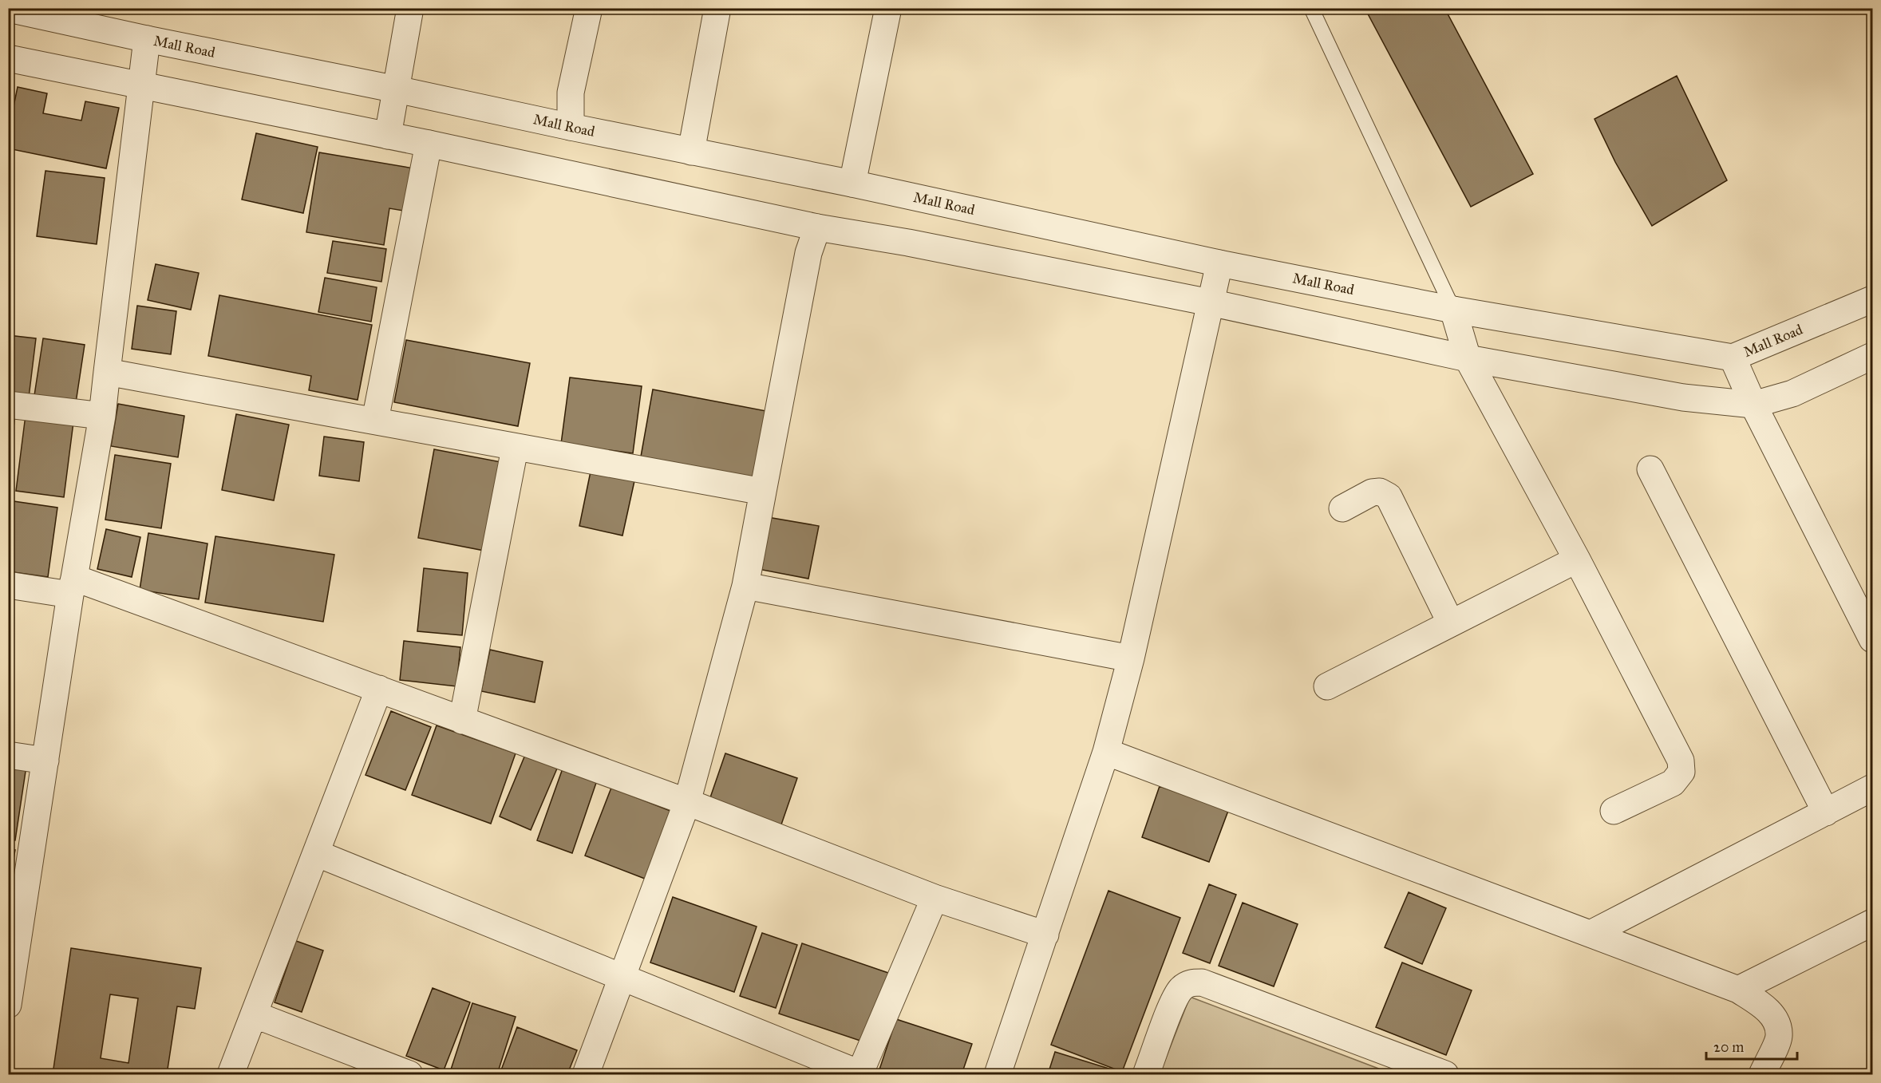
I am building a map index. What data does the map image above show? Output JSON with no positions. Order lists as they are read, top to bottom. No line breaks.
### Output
{"streets":{"street":["Mall Road"]},"scale_bar":"20 m"}
